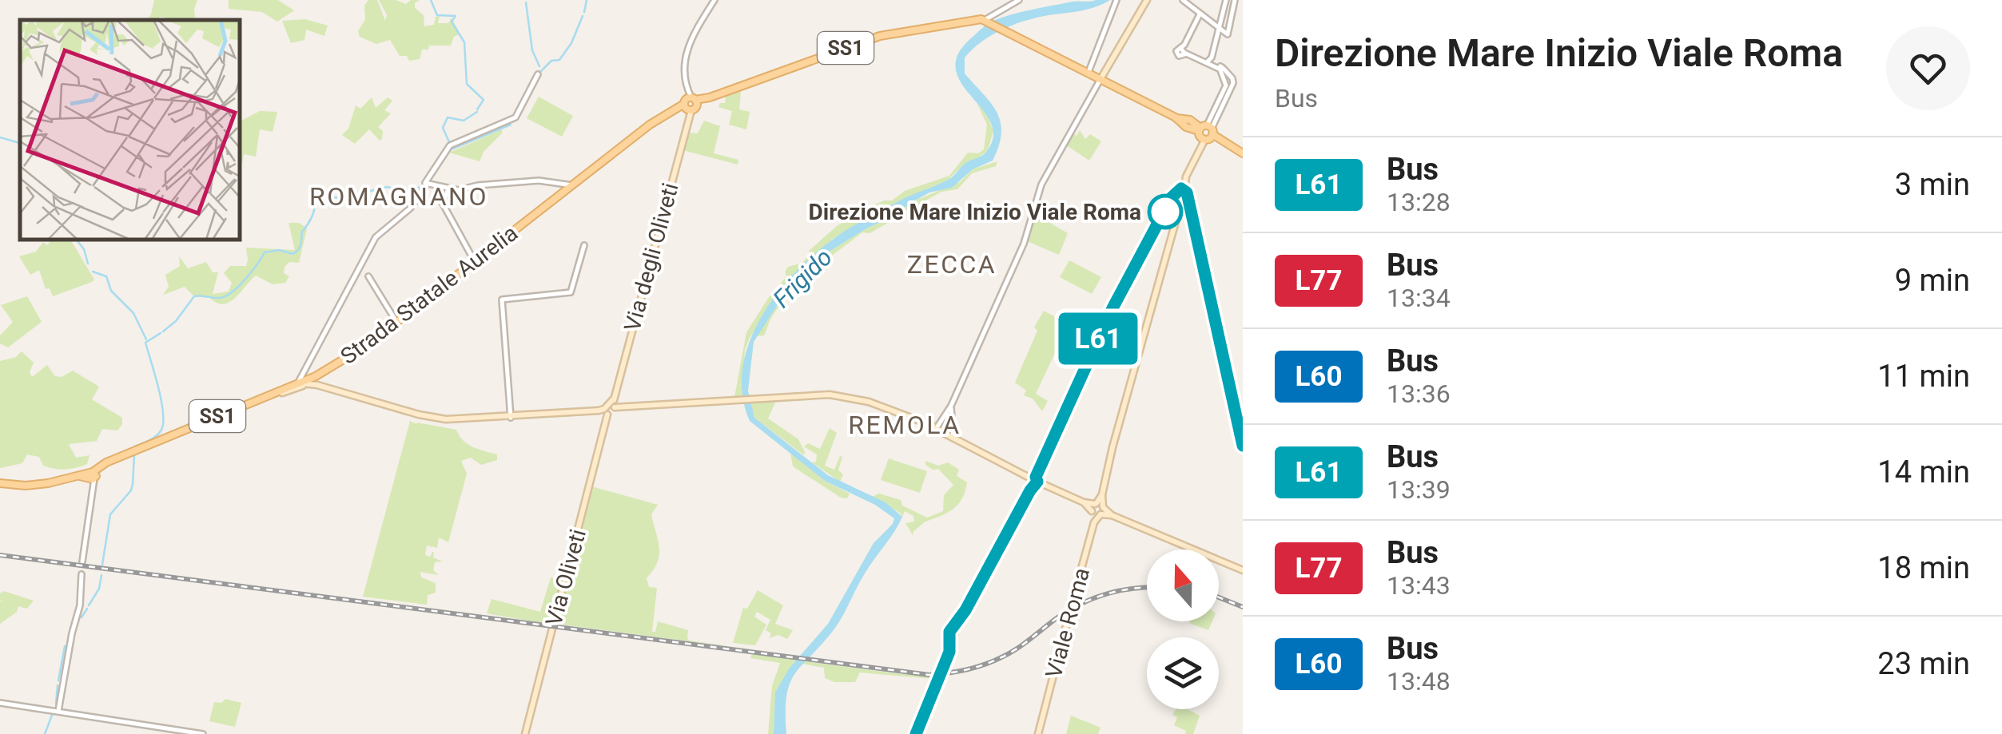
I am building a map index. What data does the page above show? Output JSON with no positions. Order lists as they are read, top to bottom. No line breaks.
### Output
{"streets":{"main road":["SS1","Via degli Oliveti","Strada Statale Aurelia","Via Oliveti","Viale Roma"]},"crossings":[["Via degli Oliveti","Strada Statale Aurelia"],["Via degli Oliveti","Via Oliveti"]],"districts":["ROMAGNANO","ZECCA","REMOLA"],"water":["Frigido"],"places":["Direzione Mare Inizio Viale Roma"],"lines":["bus line L61"],"north":"top","page":{"on_map":"L61","heading":["Direzione Mare Inizio Viale Roma","Bus"],"list":[{"mark":"L61","name":"Bus","note":"13:28","value":"3 min"},{"mark":"L77","name":"Bus","note":"13:34","value":"9 min"},{"mark":"L60","name":"Bus","note":"13:36","value":"11 min"},{"mark":"L61","name":"Bus","note":"13:39","value":"14 min"},{"mark":"L77","name":"Bus","note":"13:43","value":"18 min"},{"mark":"L60","name":"Bus","note":"13:48","value":"23 min"}]}}
